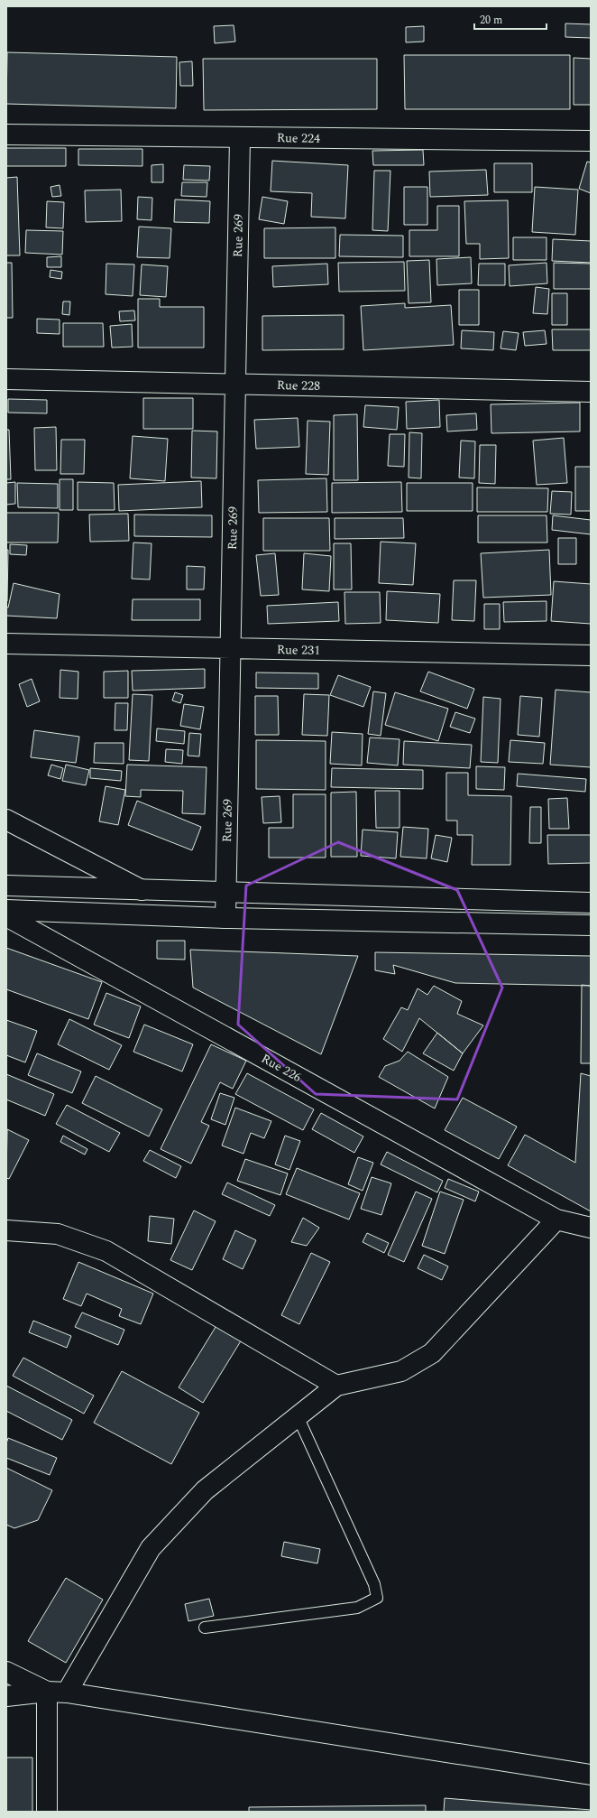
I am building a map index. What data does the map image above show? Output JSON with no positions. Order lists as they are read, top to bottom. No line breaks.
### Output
{"streets":{"street":["Rue 224","Rue 269","Rue 228","Rue 231","Rue 226"]},"crossings":[["Rue 224","Rue 269"],["Rue 269","Rue 228"],["Rue 269","Rue 231"]],"scale_bar":"20 m"}
